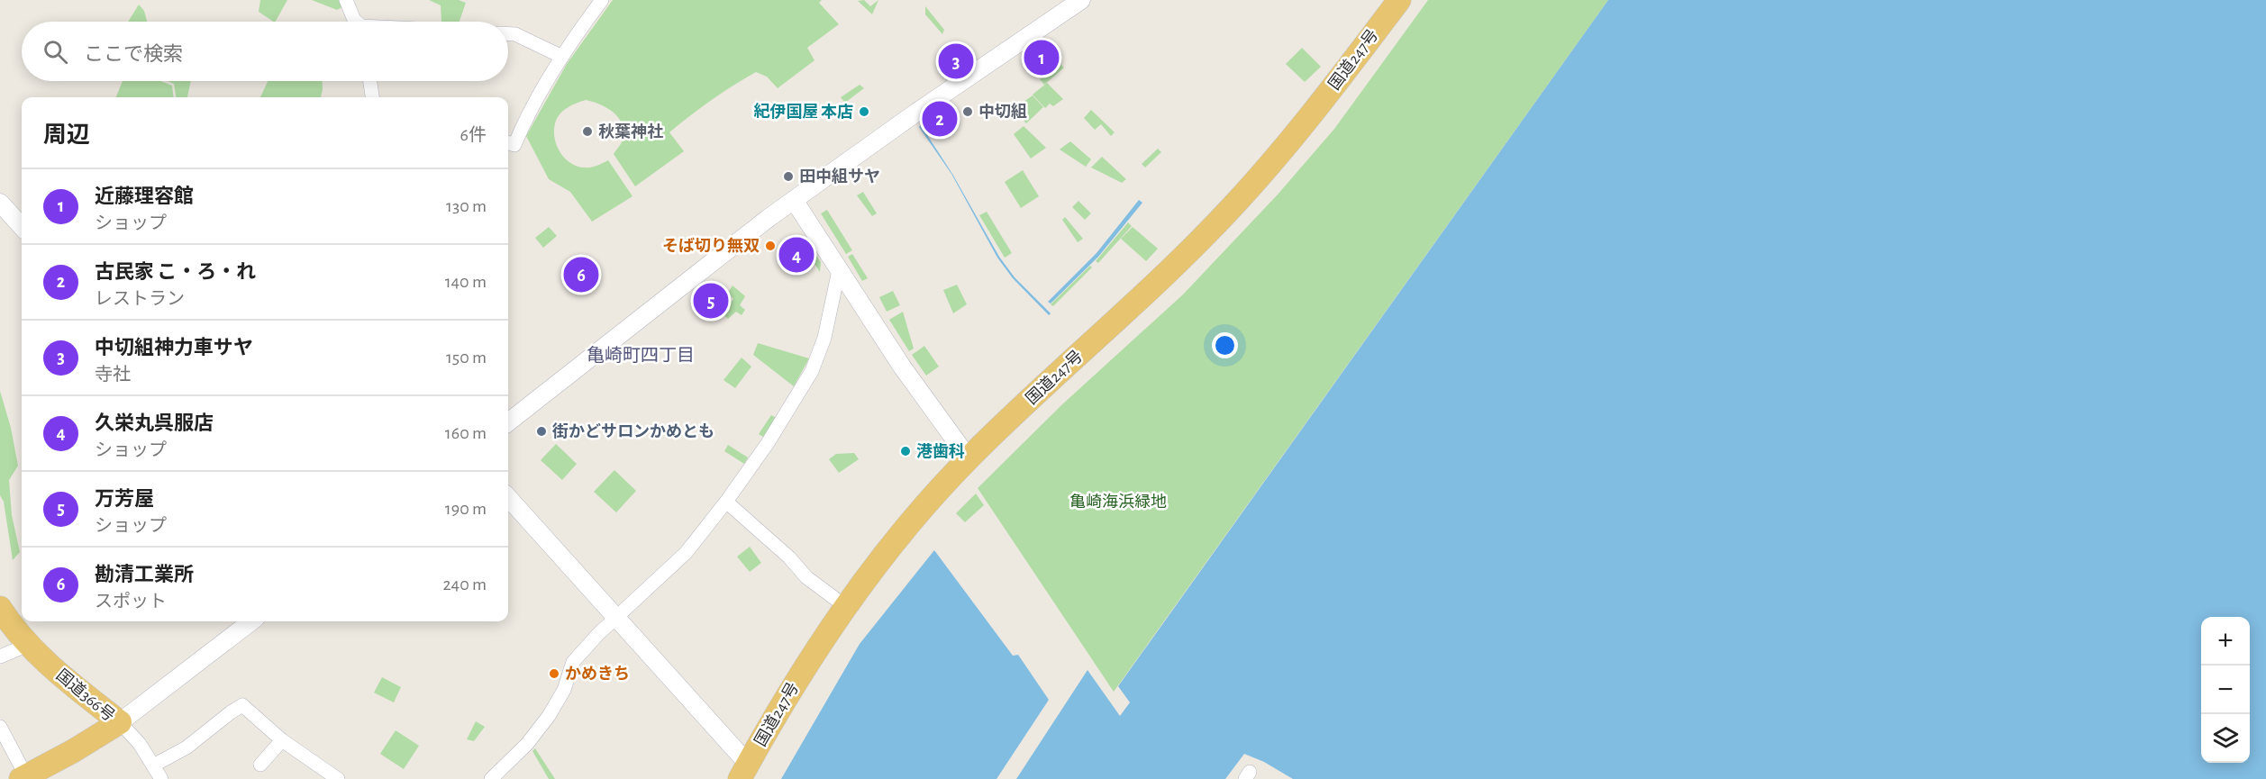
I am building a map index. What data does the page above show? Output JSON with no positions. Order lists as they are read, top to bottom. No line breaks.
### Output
{"streets":{"highway":["国道247号","国道366号"]},"districts":["亀崎町四丁目"],"parks":["亀崎海浜緑地"],"places":["紀伊国屋 本店","中切組","秋葉神社","田中組サヤ","そば切り無双","街かどサロンかめとも","港歯科","かめきち"],"page":{"search":"ここで検索","pins":["1","3","2","4","6","5"],"heading":["周辺","6件"],"list":[{"mark":"1","name":"近藤理容館","note":"ショップ","value":"130 m"},{"mark":"2","name":"古民家 こ・ろ・れ","note":"レストラン","value":"140 m"},{"mark":"3","name":"中切組神力車サヤ","note":"寺社","value":"150 m"},{"mark":"4","name":"久栄丸呉服店","note":"ショップ","value":"160 m"},{"mark":"5","name":"万芳屋","note":"ショップ","value":"190 m"},{"mark":"6","name":"勘清工業所","note":"スポット","value":"240 m"}],"map_buttons":["+","−"]}}
